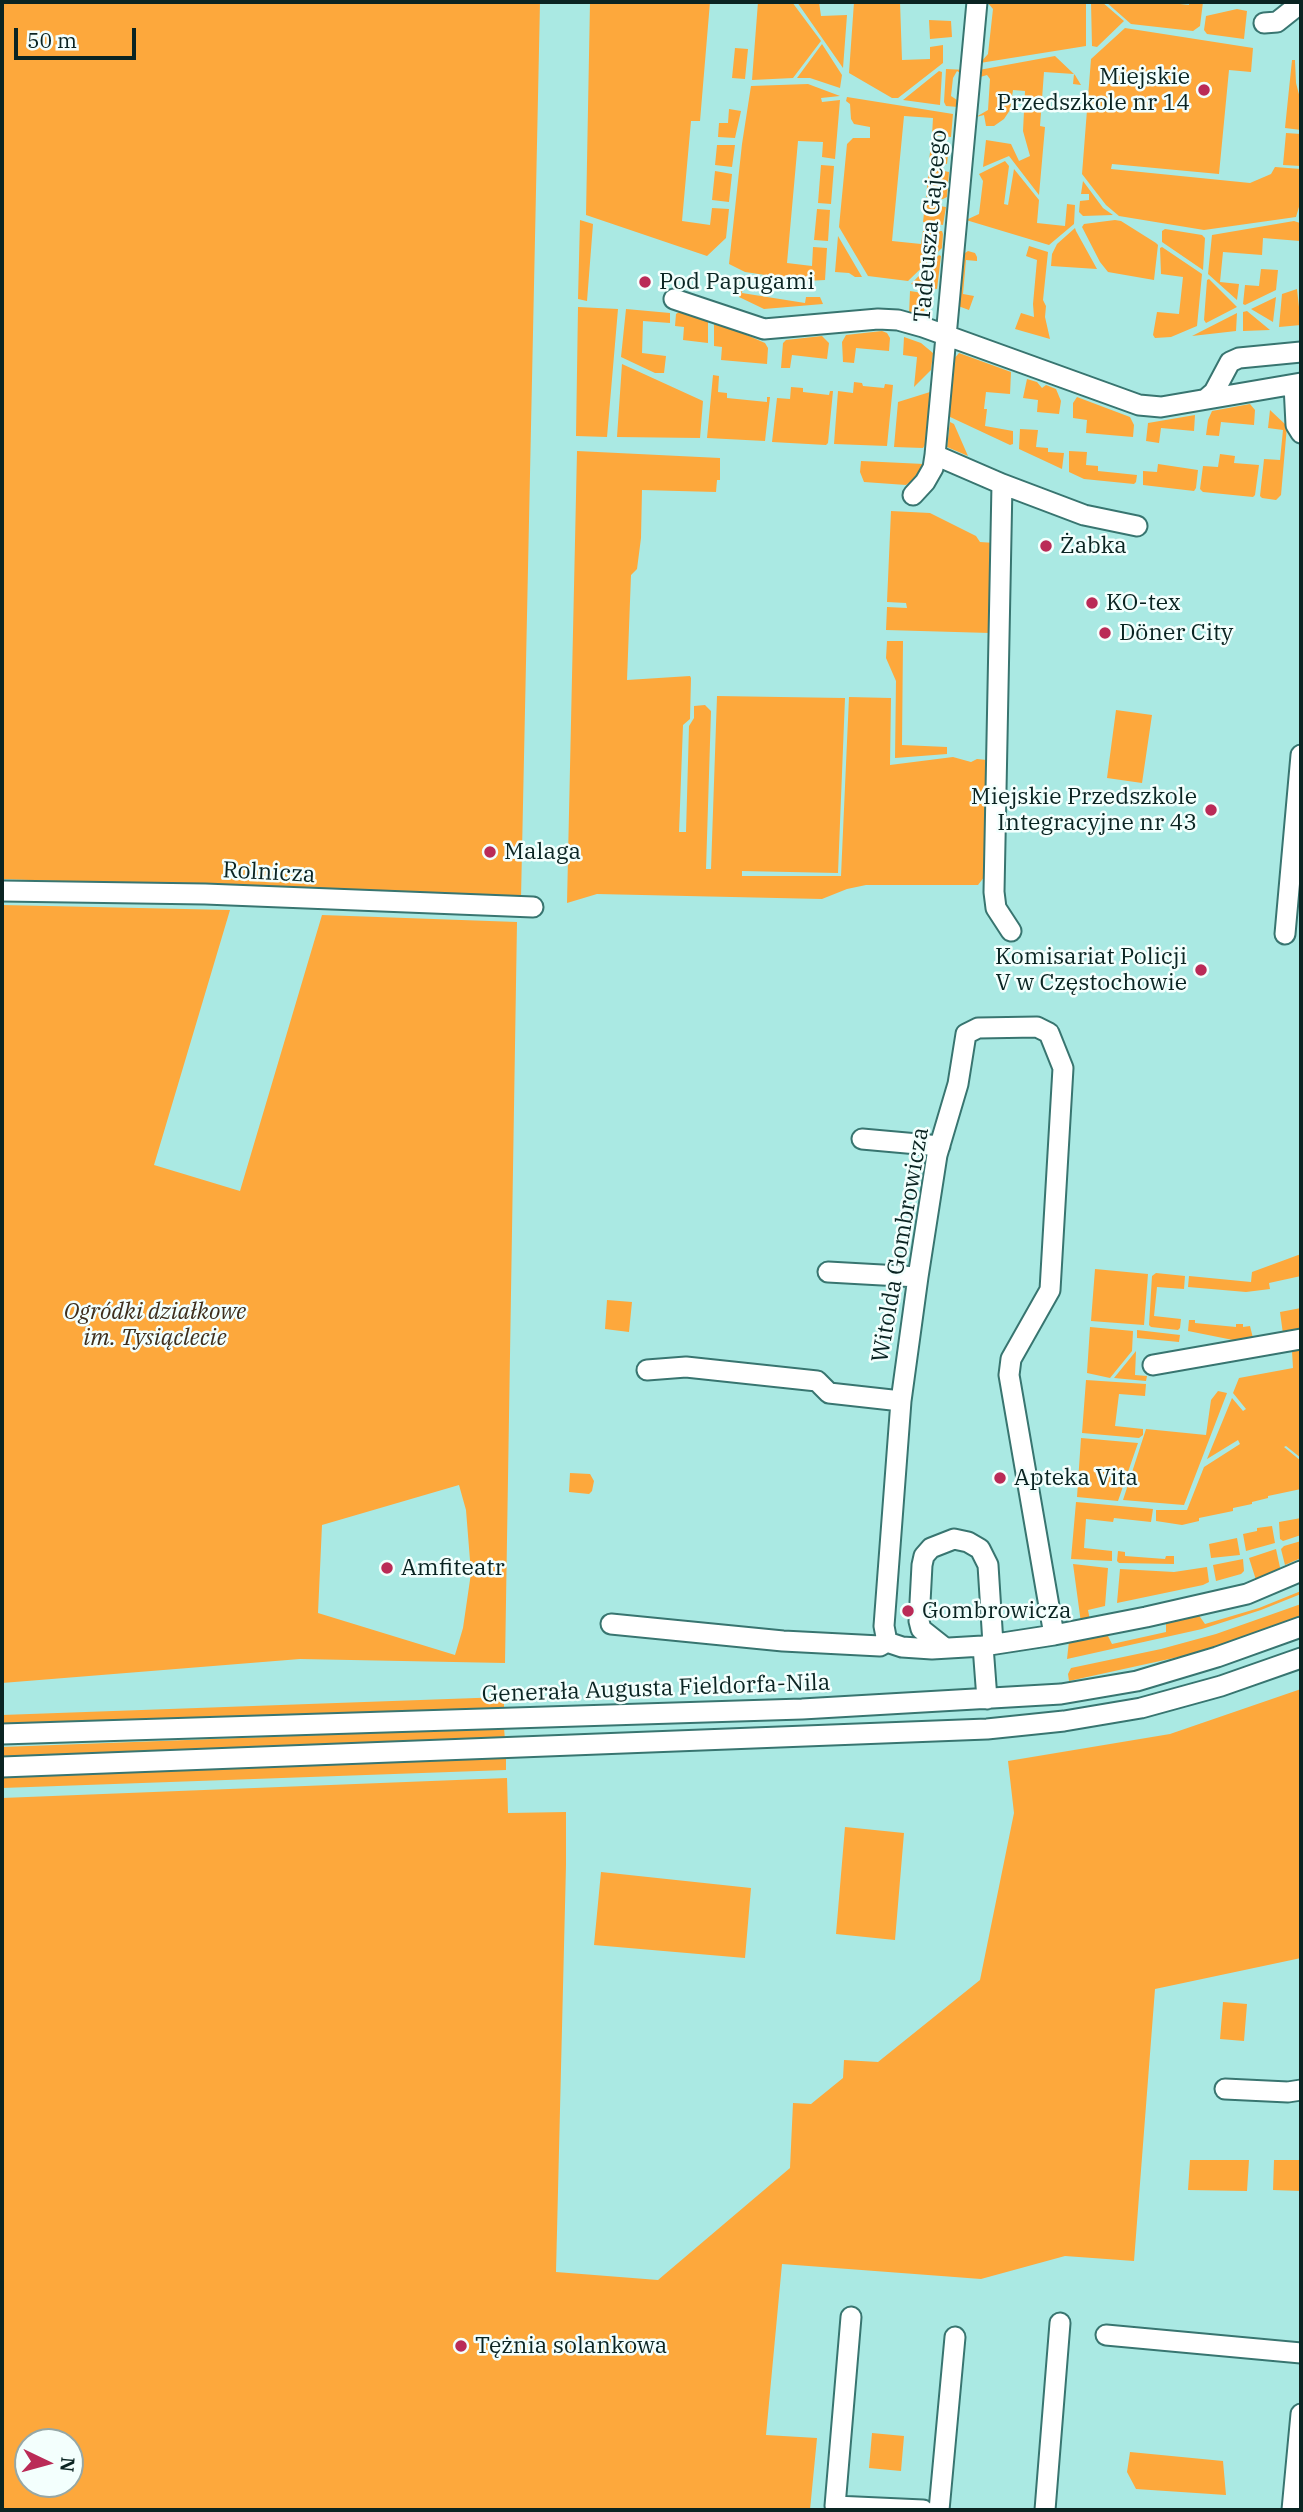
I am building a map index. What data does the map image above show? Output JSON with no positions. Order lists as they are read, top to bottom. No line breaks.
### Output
{"streets":{"street":["Tadeusza Gajcego","Rolnicza","Witolda Gombrowicza","Generała Augusta Fieldorfa-Nila"]},"parks":["Ogródki działkowe im. Tysiąclecie"],"places":["Miejskie Przedszkole nr 14","Pod Papugami","Żabka","KO-tex","Döner City","Miejskie Przedszkole Integracyjne nr 43","Malaga","Komisariat Policji V w Częstochowie","Apteka Vita","Amfiteatr","Gombrowicza","Tężnia solankowa"],"scale_bar":"50 m","north":"right"}
